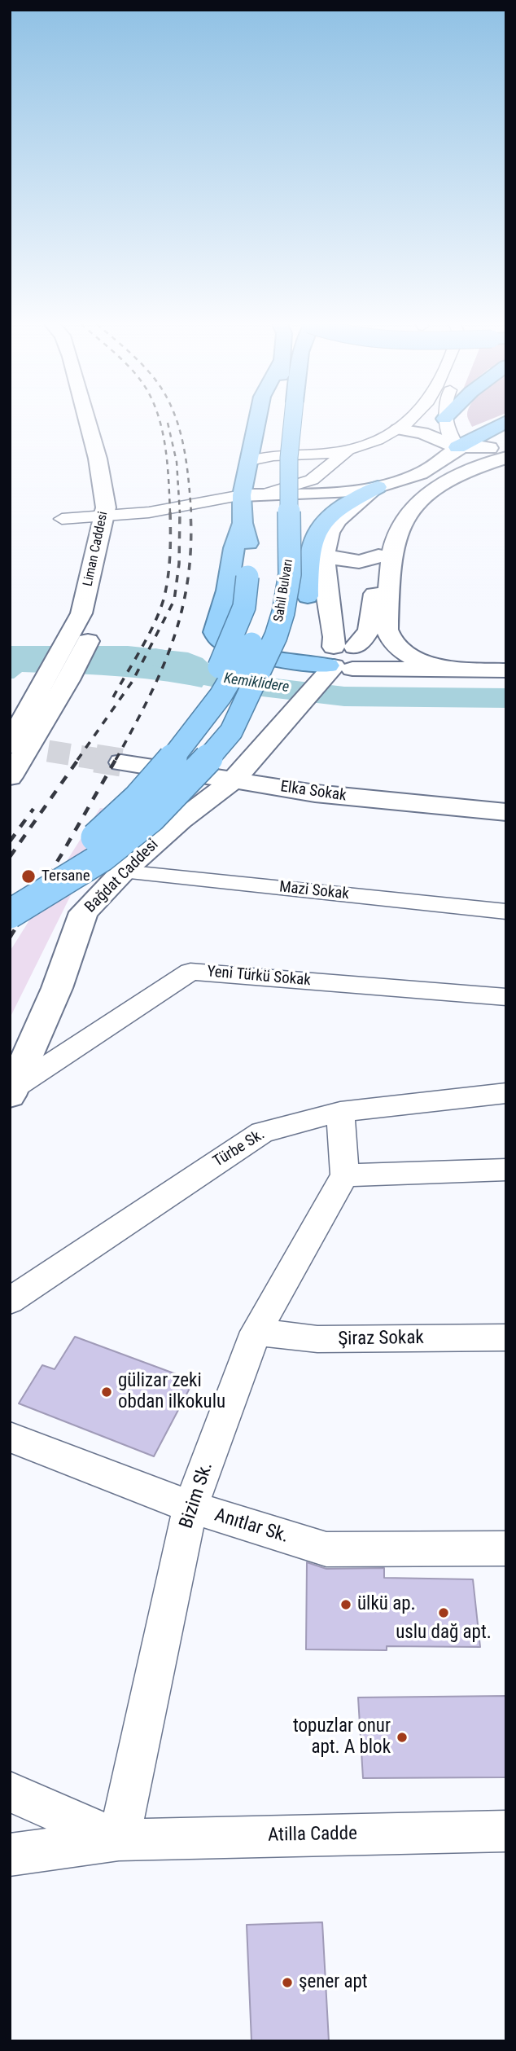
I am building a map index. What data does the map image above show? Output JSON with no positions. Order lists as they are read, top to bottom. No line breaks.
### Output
{"streets":{"highway":["Sahil Bulvarı"],"street":["Liman Caddesi","Elka Sokak","Bağdat Caddesi","Mazi Sokak","Yeni Türkü Sokak","Türbe Sk.","Şiraz Sokak","Bizim Sk.","Anıtlar Sk.","Atilla Cadde"]},"crossings":[["Elka Sokak","Bağdat Caddesi"],["Bağdat Caddesi","Mazi Sokak"],["Bağdat Caddesi","Yeni Türkü Sokak"],["Şiraz Sokak","Bizim Sk."],["Bizim Sk.","Anıtlar Sk."],["Bizim Sk.","Atilla Cadde"]],"water":["Kemiklidere"],"places":["Tersane","gülizar zeki obdan ilkokulu","ülkü ap.","uslu dağ apt.","topuzlar onur apt. A blok","şener apt"]}
